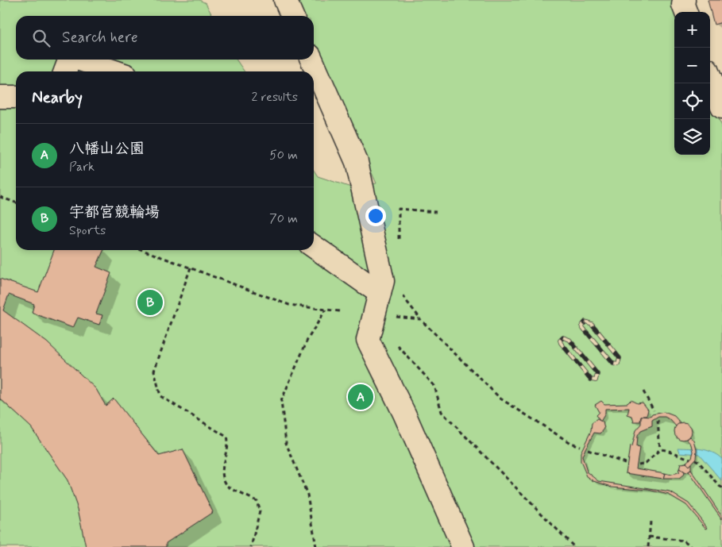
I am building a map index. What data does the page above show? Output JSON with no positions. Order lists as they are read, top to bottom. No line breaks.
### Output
{"page":{"map_buttons":["+","−"],"search":"Search here","heading":["Nearby","2 results"],"list":[{"mark":"A","name":"八幡山公園","note":"Park","value":"50 m"},{"mark":"B","name":"宇都宮競輪場","note":"Sports","value":"70 m"}],"pins":["B","A"]}}
